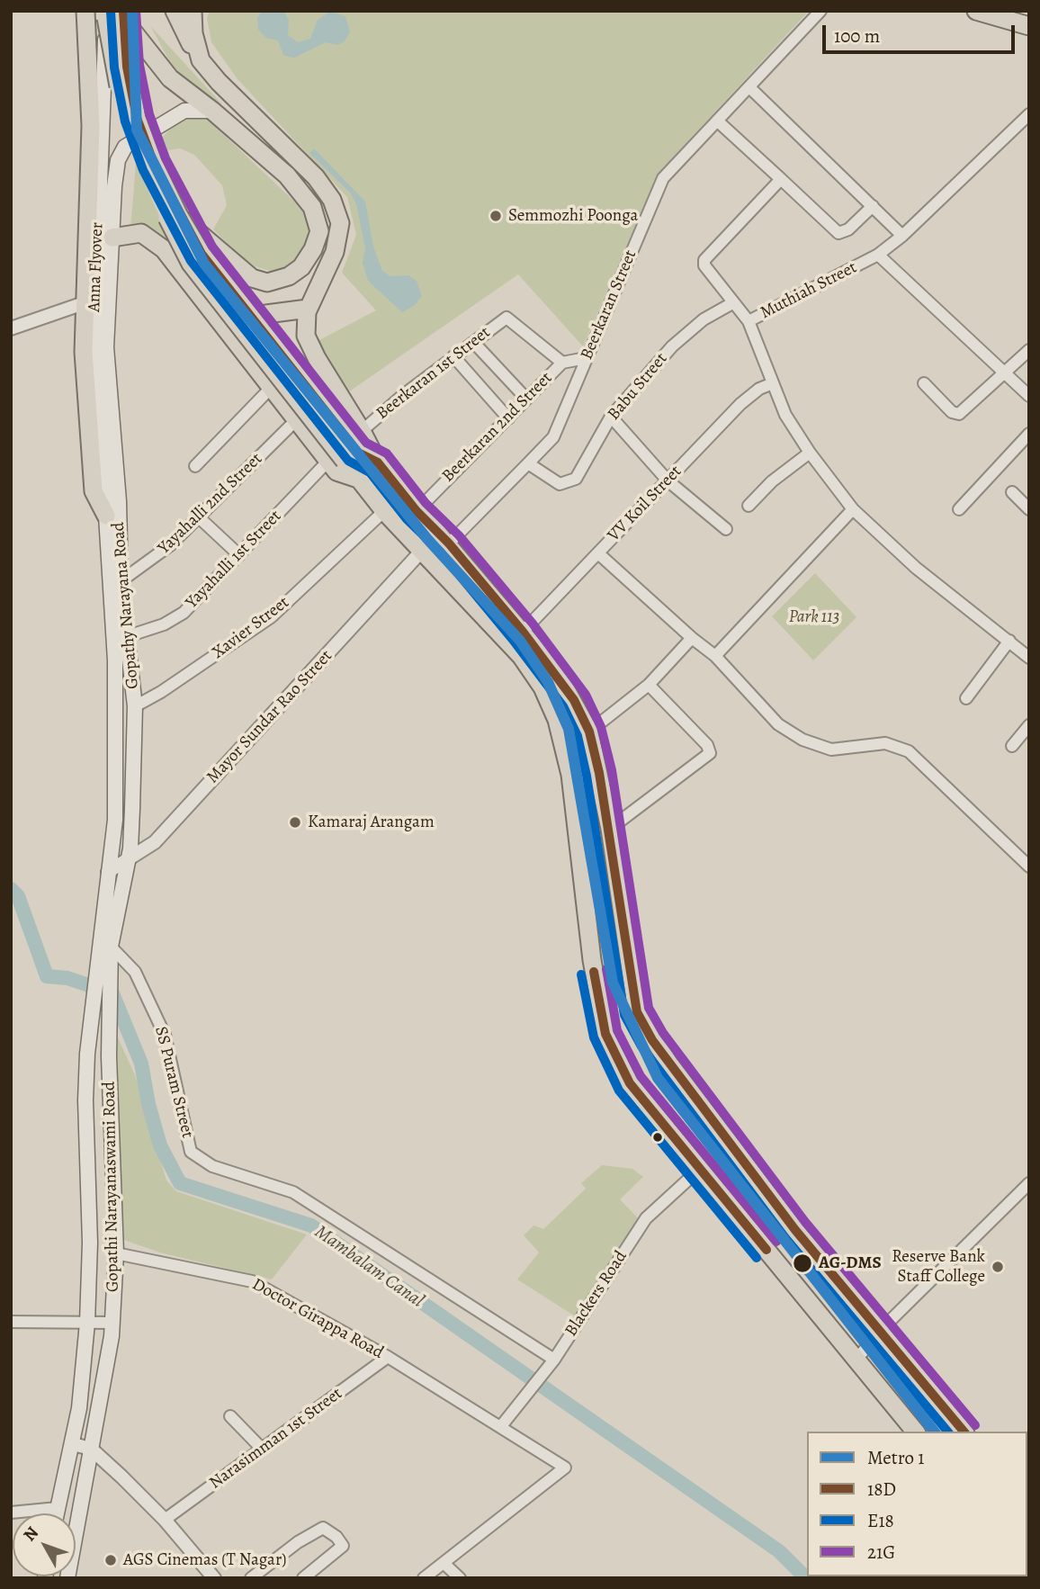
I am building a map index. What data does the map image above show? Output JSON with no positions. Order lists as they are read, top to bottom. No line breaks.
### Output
{"streets":{"main road":["Anna Flyover","Gopathy Narayana Road","Gopathi Narayanaswami Road"],"street":["Muthiah Street","Beerkaran Street","Beerkaran 1st Street","Babu Street","Beerkaran 2nd Street","Yayahalli 2nd Street","VV Koil Street","Yayahalli 1st Street","Xavier Street","Mayor Sundar Rao Street","SS Puram Street","Blackers Road","Doctor Girappa Road","Narasimman 1st Street"]},"crossings":[["Muthiah Street","VV Koil Street"],["Beerkaran Street","Babu Street"],["Beerkaran Street","Beerkaran 2nd Street"],["Beerkaran 1st Street","Beerkaran 2nd Street"],["Yayahalli 2nd Street","Gopathy Narayana Road"],["Yayahalli 1st Street","Gopathy Narayana Road"],["Gopathy Narayana Road","Xavier Street"],["Gopathy Narayana Road","Mayor Sundar Rao Street"],["Gopathy Narayana Road","SS Puram Street"],["Gopathy Narayana Road","Gopathi Narayanaswami Road"],["SS Puram Street","Blackers Road"],["Gopathi Narayanaswami Road","Doctor Girappa Road"],["Blackers Road","Doctor Girappa Road"],["Doctor Girappa Road","Narasimman 1st Street"]],"water":["Mambalam Canal"],"parks":["Park 113"],"places":["Semmozhi Poonga","Kamaraj Arangam","AG-DMS","Reserve Bank Staff College","AGS Cinemas (T Nagar)"],"lines":["metro line 1","transit line 18D","transit line 21G","transit line E18"],"legend":["Metro 1","18D","E18","21G"],"scale_bar":"100 m","north":"top left"}
